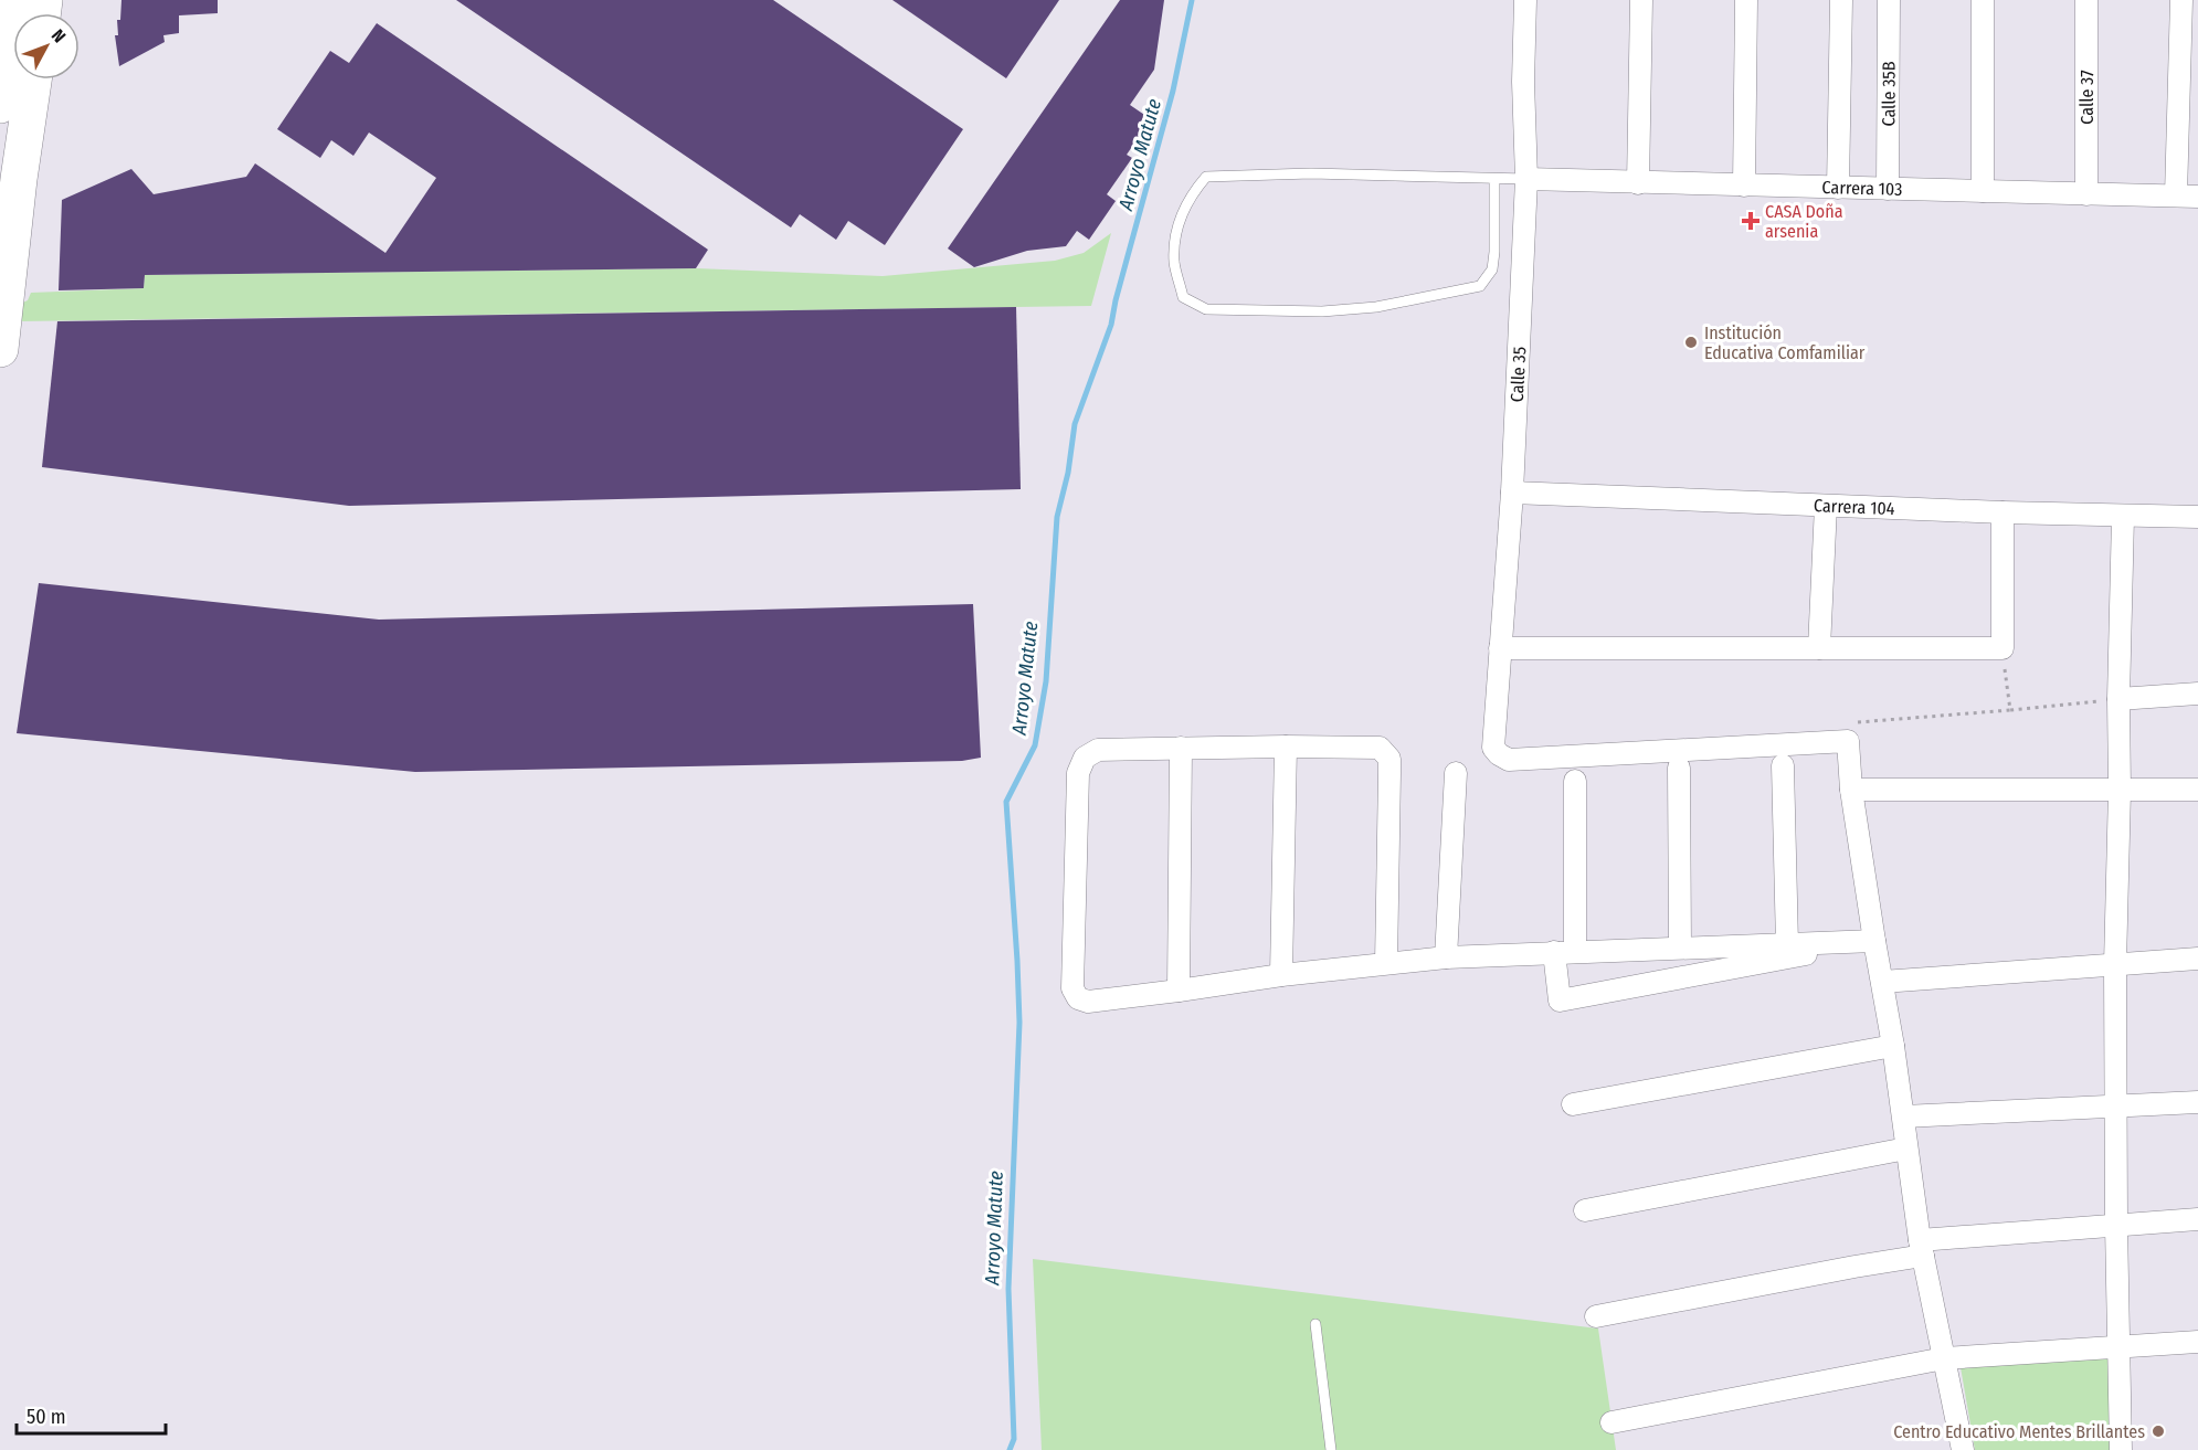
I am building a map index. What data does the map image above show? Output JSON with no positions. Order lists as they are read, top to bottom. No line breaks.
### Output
{"streets":{"street":["Calle 35B","Calle 37","Carrera 103","Calle 35","Carrera 104"]},"crossings":[["Calle 35B","Carrera 103"],["Calle 37","Carrera 103"],["Carrera 103","Calle 35"],["Calle 35","Carrera 104"]],"water":["Arroyo Matute"],"places":{"health":["CASA Doña arsenia"],"other":["Institución Educativa Comfamiliar","Centro Educativo Mentes Brillantes"]},"scale_bar":"50 m","north":"top right"}
